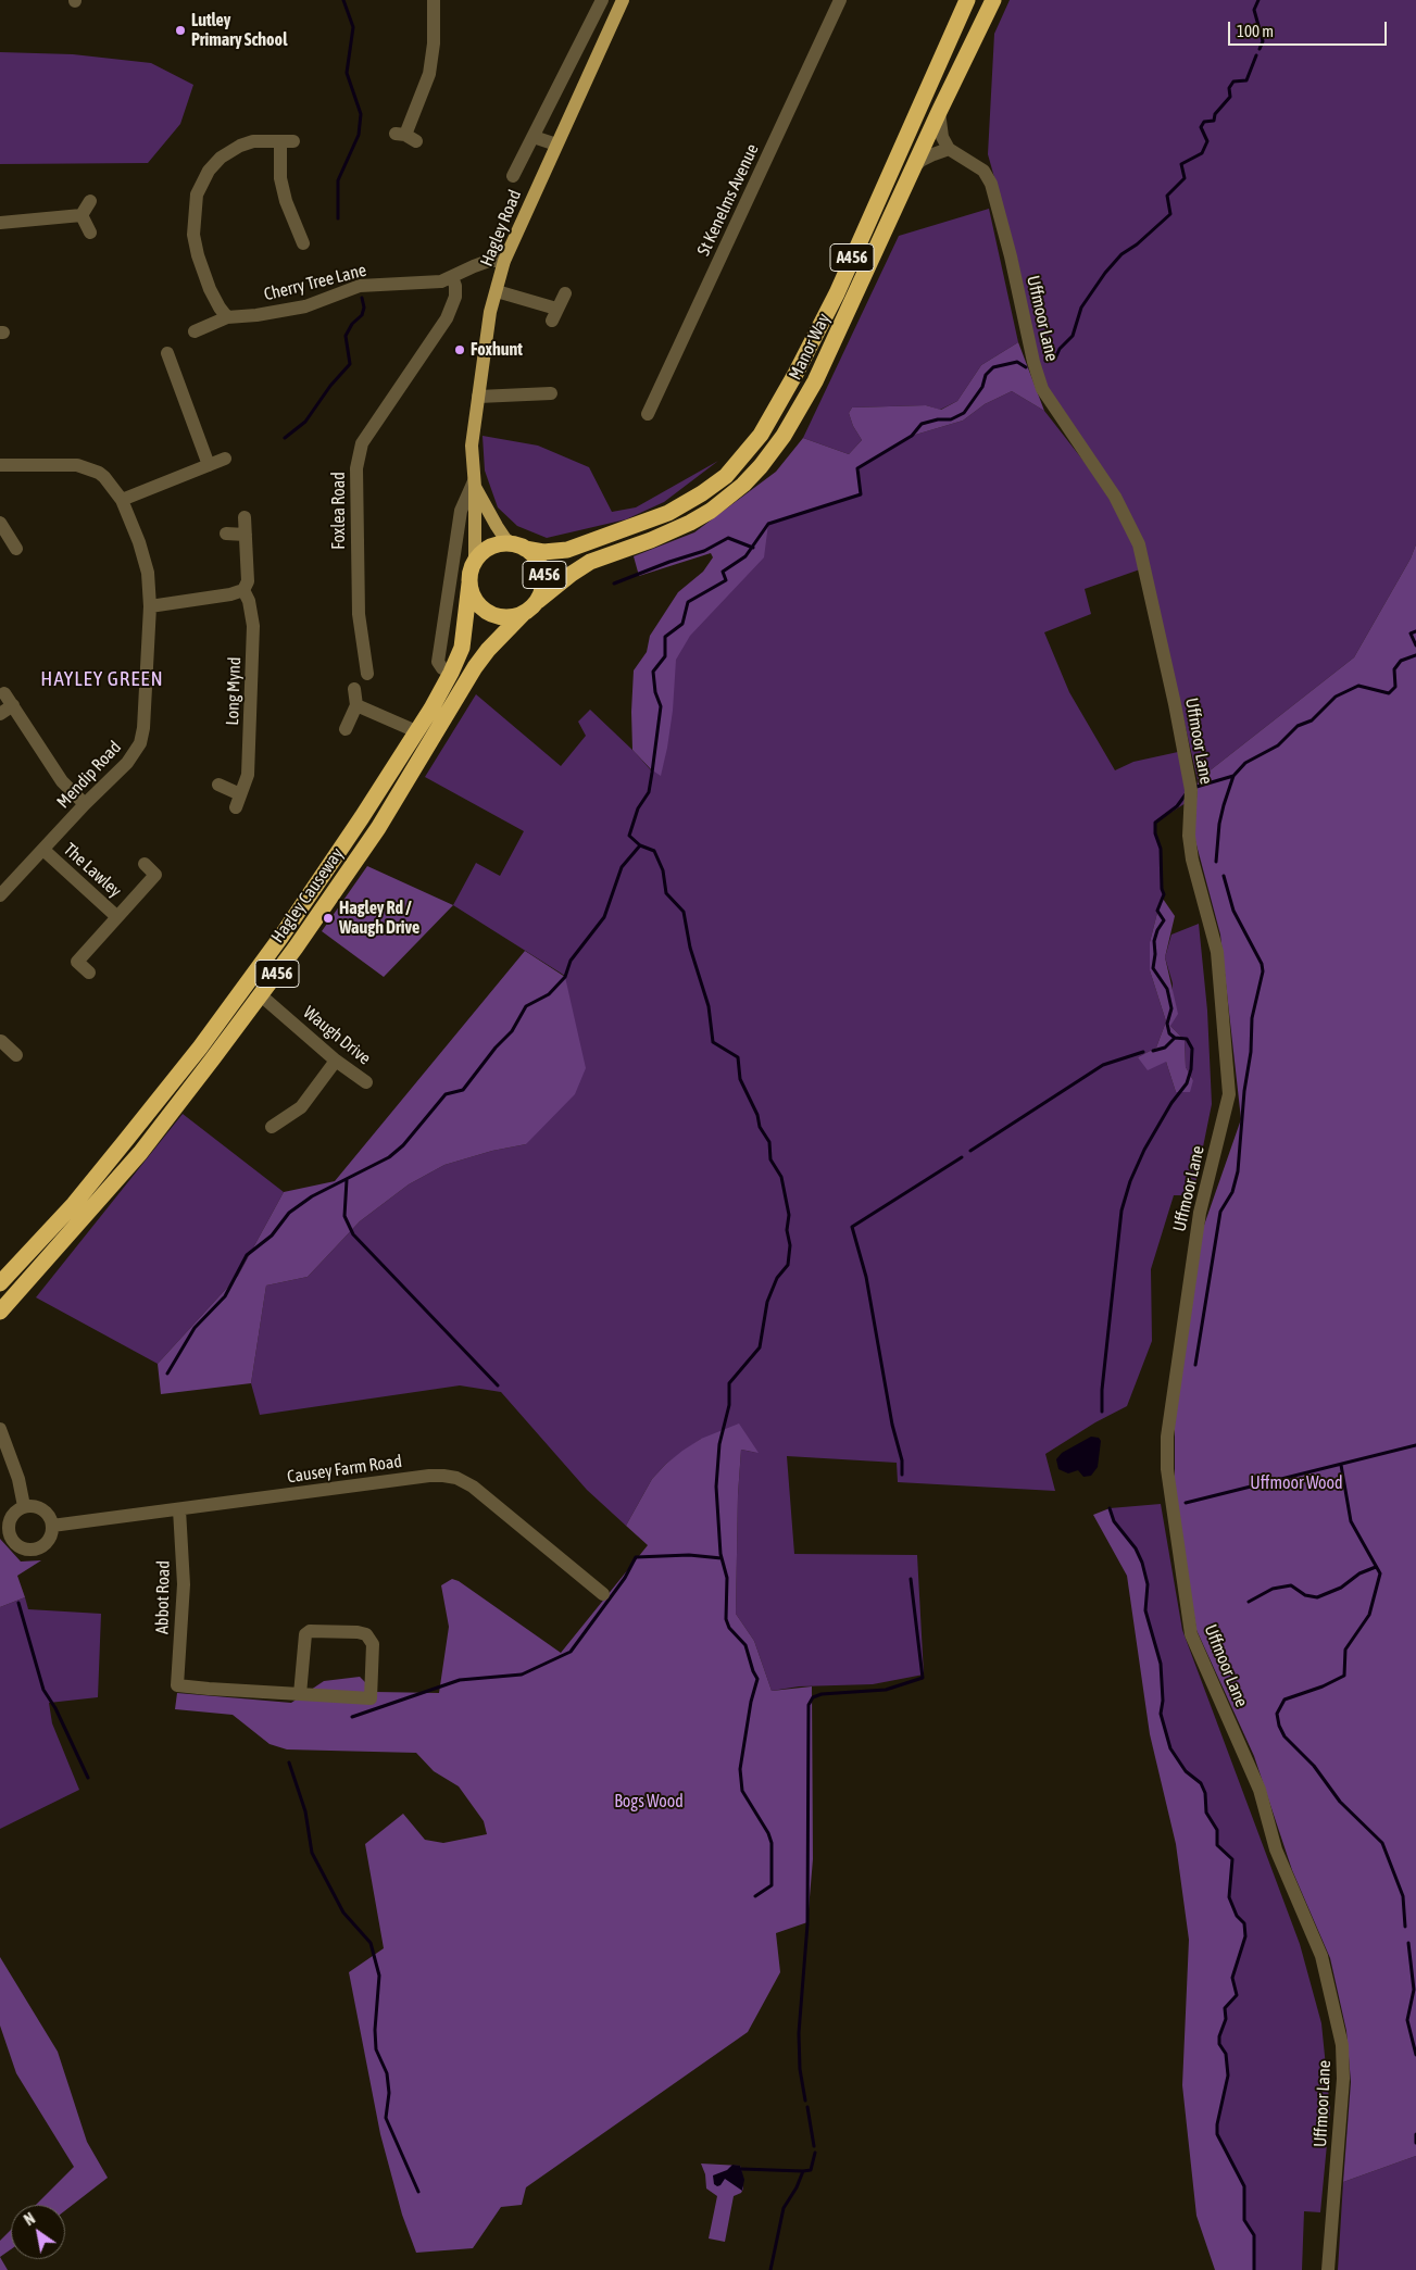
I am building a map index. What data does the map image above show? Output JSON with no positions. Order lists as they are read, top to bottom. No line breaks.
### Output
{"streets":{"highway":["A456","Manor Way","Hagley Causeway"],"main road":["Hagley Road"],"street":["St Kenelms Avenue","Cherry Tree Lane","Uffmoor Lane","Foxlea Road","Long Mynd","Mendip Road","The Lawley","Waugh Drive","Causey Farm Road","Abbot Road"]},"crossings":[["Hagley Road","A456"],["Hagley Road","Cherry Tree Lane"],["Hagley Road","Manor Way"],["Hagley Road","Hagley Causeway"],["A456","Manor Way"],["A456","Hagley Causeway"],["Cherry Tree Lane","Foxlea Road"],["Manor Way","Hagley Causeway"],["Mendip Road","The Lawley"],["Hagley Causeway","Waugh Drive"],["Causey Farm Road","Abbot Road"]],"districts":["HAYLEY GREEN"],"parks":["Uffmoor Wood","Bogs Wood"],"places":["Lutley Primary School","Foxhunt","Hagley Rd / Waugh Drive"],"scale_bar":"100 m","north":"top left"}
